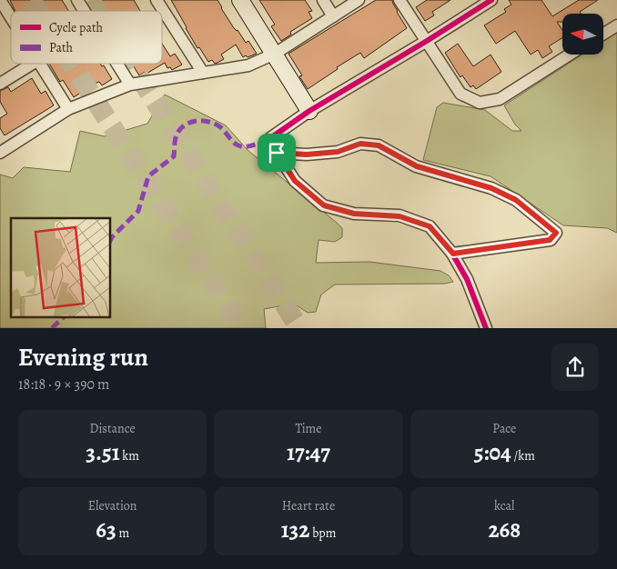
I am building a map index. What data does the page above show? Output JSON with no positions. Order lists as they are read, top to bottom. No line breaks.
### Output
{"legend":["Cycle path","Path"],"north":"left","page":{"heading":["Evening run","18:18 · 9 × 390 m"],"stats":[["Distance","3.51 km"],["Time","17:47"],["Pace","5:04 /km"],["Elevation","63 m"],["Heart rate","132 bpm"],["kcal","268"]]}}
